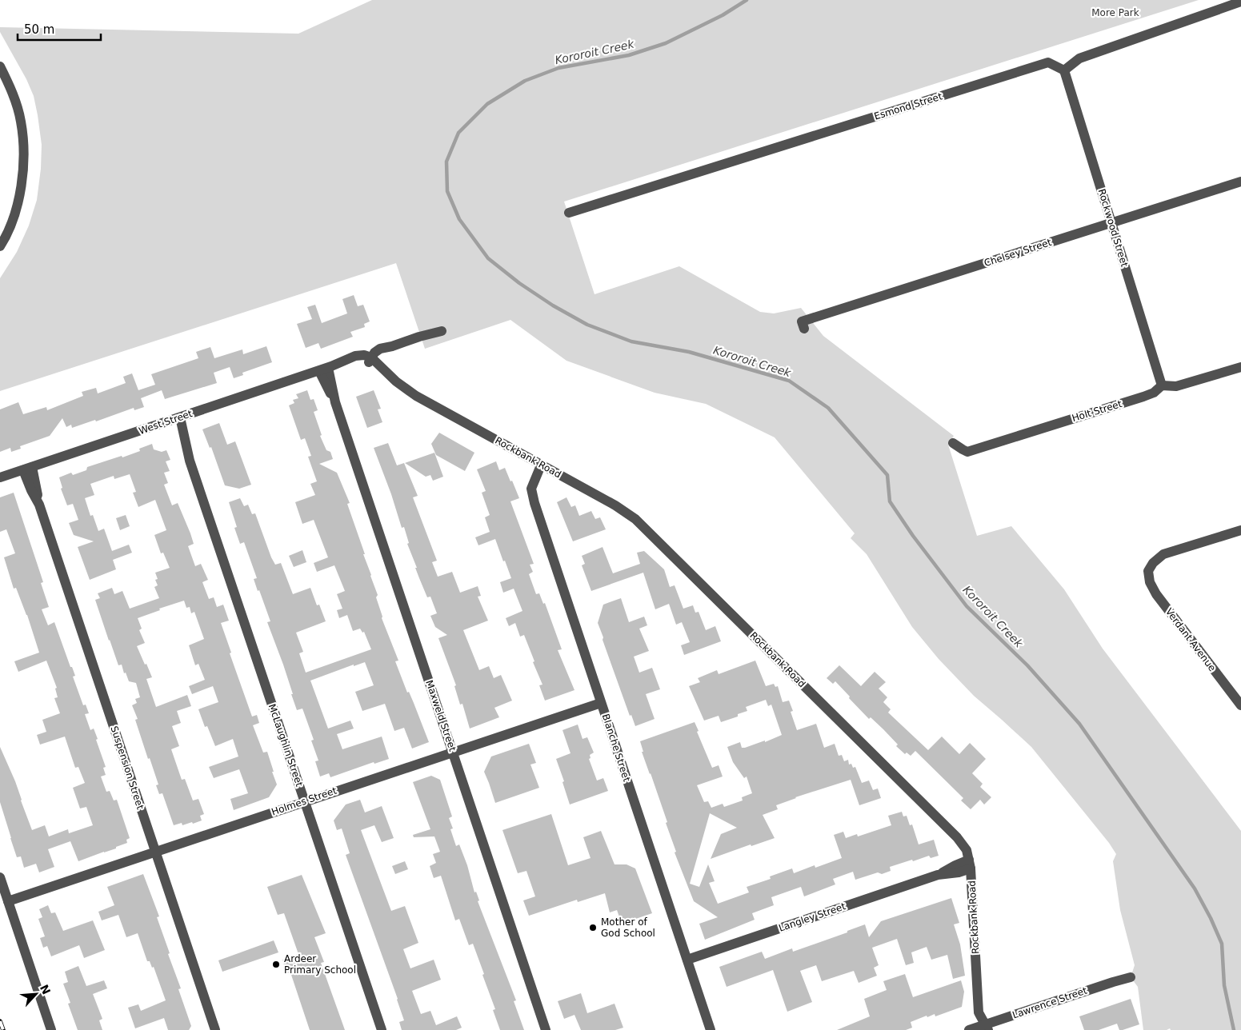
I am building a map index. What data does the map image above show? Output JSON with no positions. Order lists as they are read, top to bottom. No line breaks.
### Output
{"streets":{"street":["Esmond Street","Rockwood Street","Chelsey Street","Holt Street","West Street","Rockbank Road","Verdant Avenue","Maxweld Street","McLaughlin Street","Blanche Street","Suspension Street","Holmes Street","Langley Street","Lawrence Street"]},"crossings":[["Esmond Street","Rockwood Street"],["Rockwood Street","Chelsey Street"],["Rockwood Street","Holt Street"],["West Street","Rockbank Road"],["West Street","Maxweld Street"],["West Street","McLaughlin Street"],["West Street","Suspension Street"],["Rockbank Road","Blanche Street"],["Rockbank Road","Langley Street"],["Rockbank Road","Lawrence Street"],["Maxweld Street","Holmes Street"],["McLaughlin Street","Holmes Street"],["Blanche Street","Holmes Street"],["Blanche Street","Langley Street"],["Suspension Street","Holmes Street"]],"water":["Kororoit Creek"],"parks":["More Park"],"places":["Mother of God School","Ardeer Primary School"],"scale_bar":"50 m","north":"top right"}
